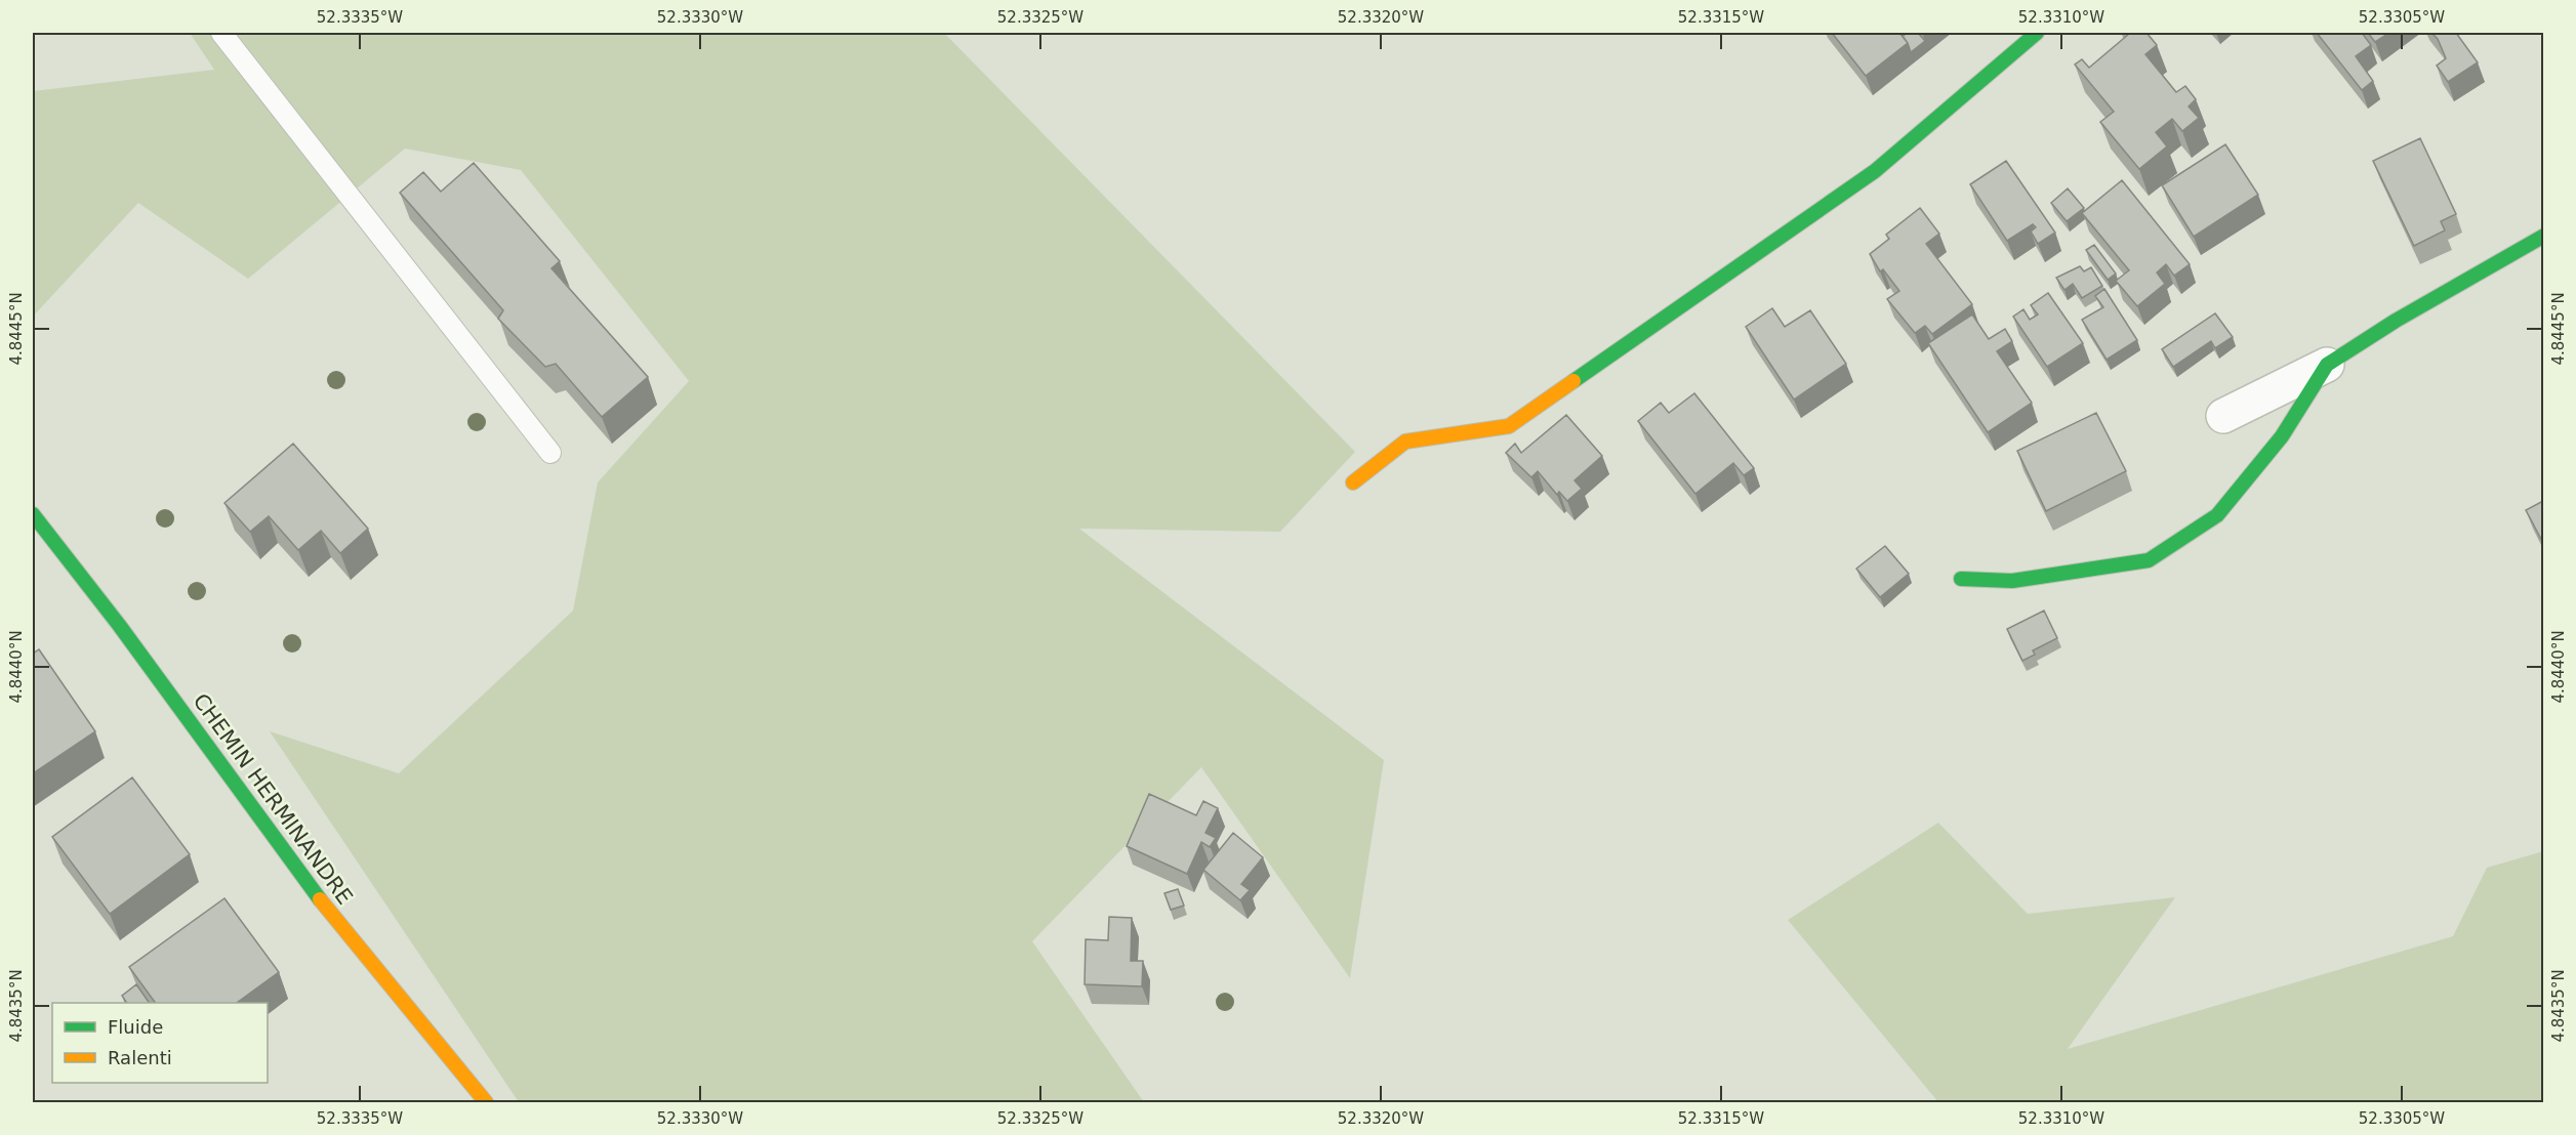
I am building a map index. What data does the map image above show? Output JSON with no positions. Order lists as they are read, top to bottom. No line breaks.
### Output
{"streets":{"street":["CHEMIN HERMINANDRE"]},"legend":["Fluide","Ralenti"],"coordinates":["52.3335°W","52.3330°W","52.3325°W","52.3320°W","52.3315°W","52.3310°W","52.3305°W","4.8445°N","4.8440°N","4.8435°N"]}
